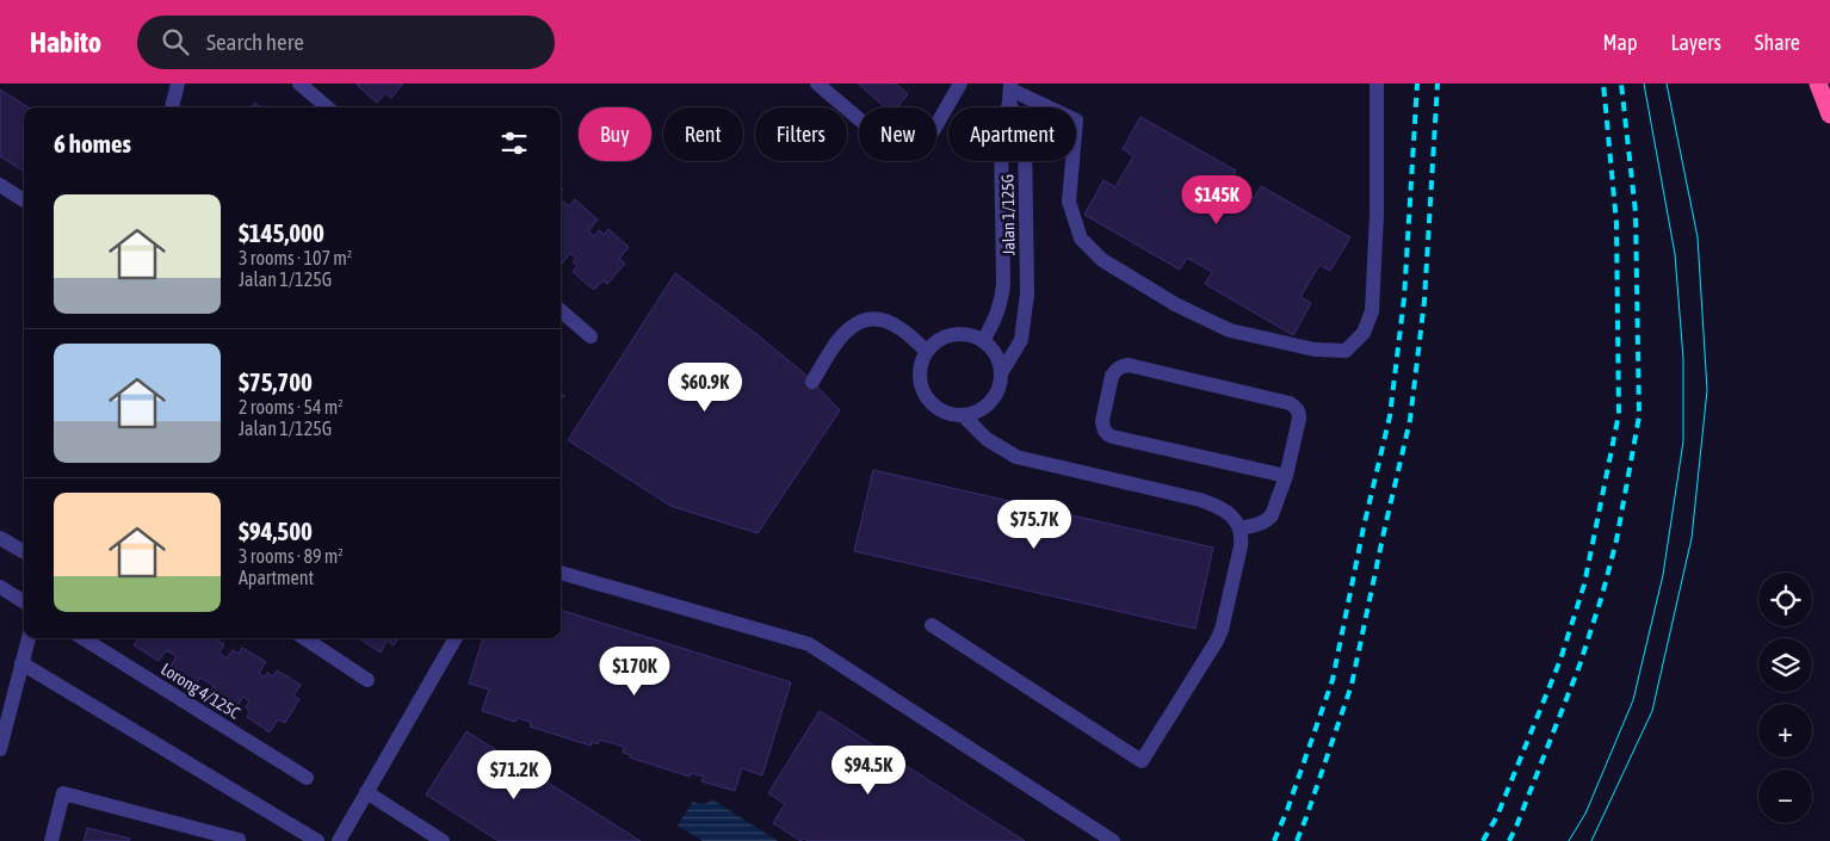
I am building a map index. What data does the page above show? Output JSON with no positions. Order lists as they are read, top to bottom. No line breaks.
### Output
{"streets":{"street":["Jalan 1/125G","Lorong 4/125C"]},"page":{"header":"Habito","search":"Search here","nav":["Map","Layers","Share"],"chip":["Buy","Rent","Filters","New","Apartment"],"heading":"6 homes","price":["$145K","$60.9K","$75.7K","$170K","$94.5K","$71.2K"],"list":[{"name":"$145,000","note":"3 rooms · 107 m² · Jalan 1/125G"},{"name":"$75,700","note":"2 rooms · 54 m² · Jalan 1/125G"},{"name":"$94,500","note":"3 rooms · 89 m² · Apartment"}],"map_buttons":["+","−"]}}
